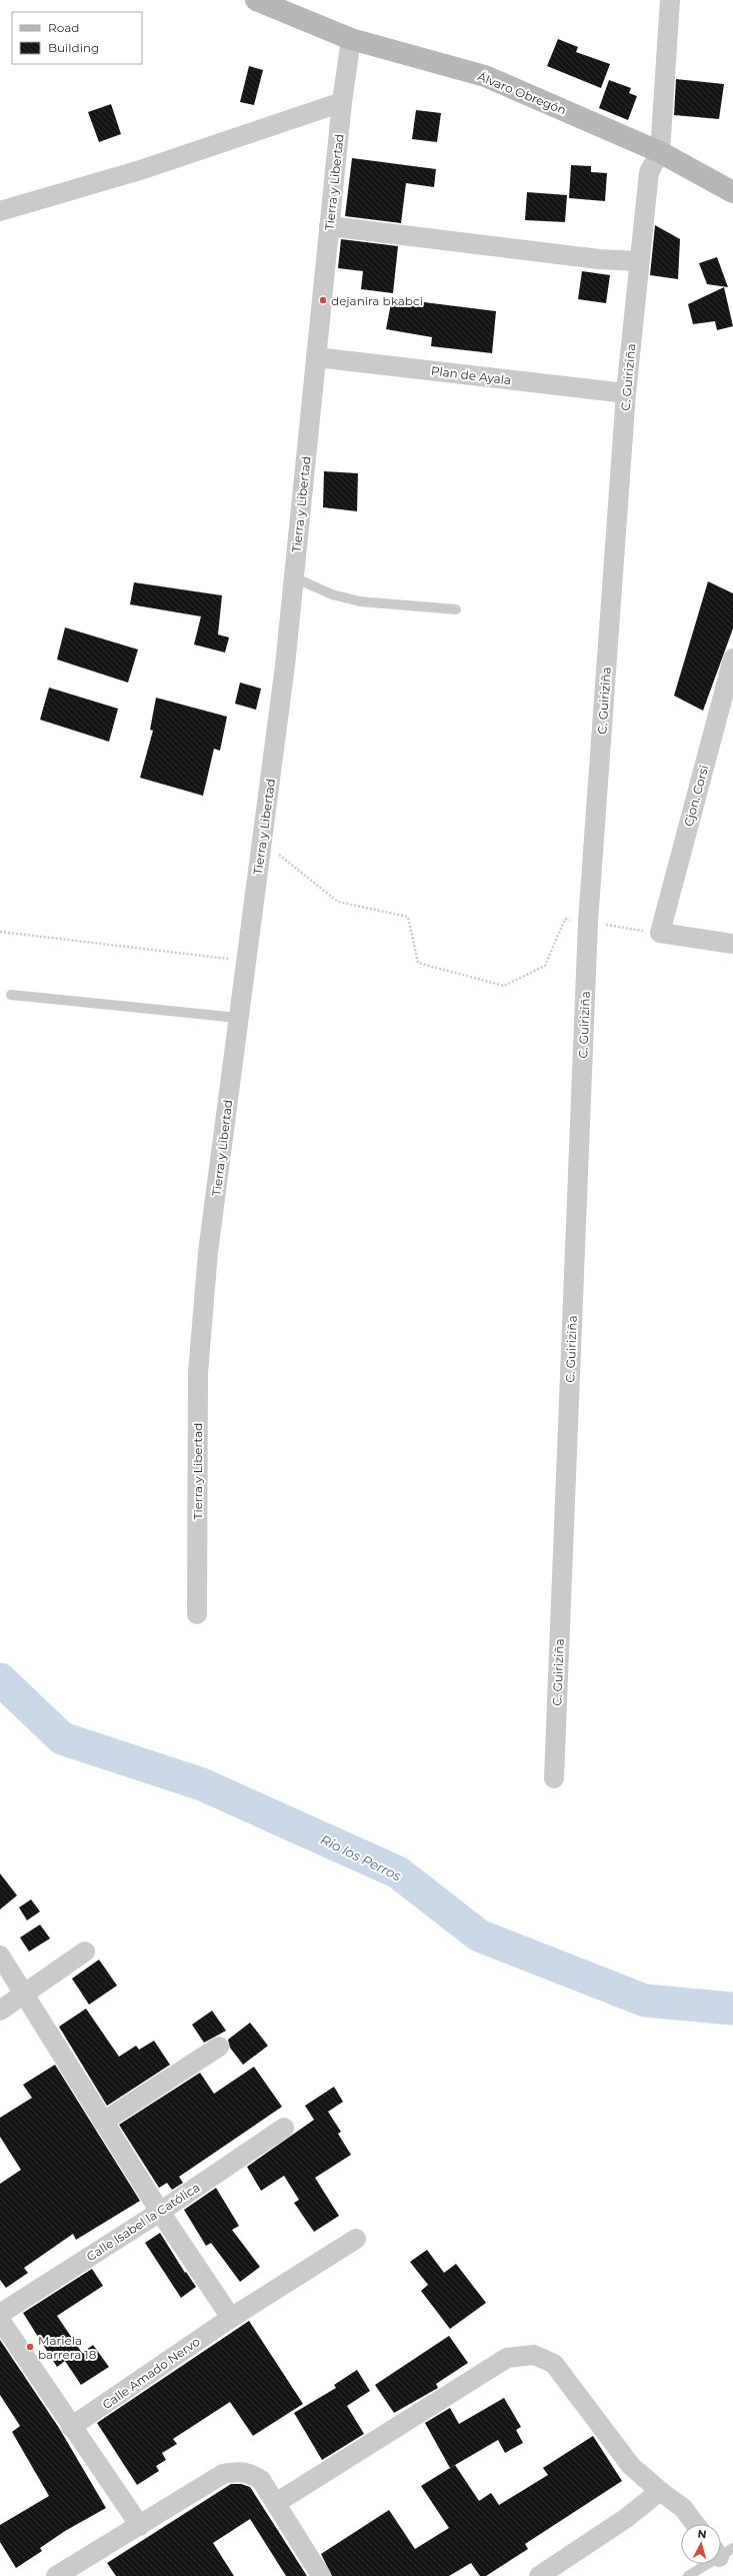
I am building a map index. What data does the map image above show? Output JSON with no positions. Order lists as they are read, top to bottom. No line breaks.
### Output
{"streets":{"street":["Álvaro Obregón","Tierra y Libertad","Plan de Ayala","C. Guiriziña","Cjon. Corsi","Calle Isabel la Católica","Calle Amado Nervo"]},"crossings":[["Álvaro Obregón","Tierra y Libertad"],["Álvaro Obregón","C. Guiriziña"],["Tierra y Libertad","Plan de Ayala"],["Plan de Ayala","C. Guiriziña"]],"water":["Rio los Perros"],"places":["dejanira bkabci","Mariela barrera 18"],"legend":["Road","Building"],"north":"top"}
